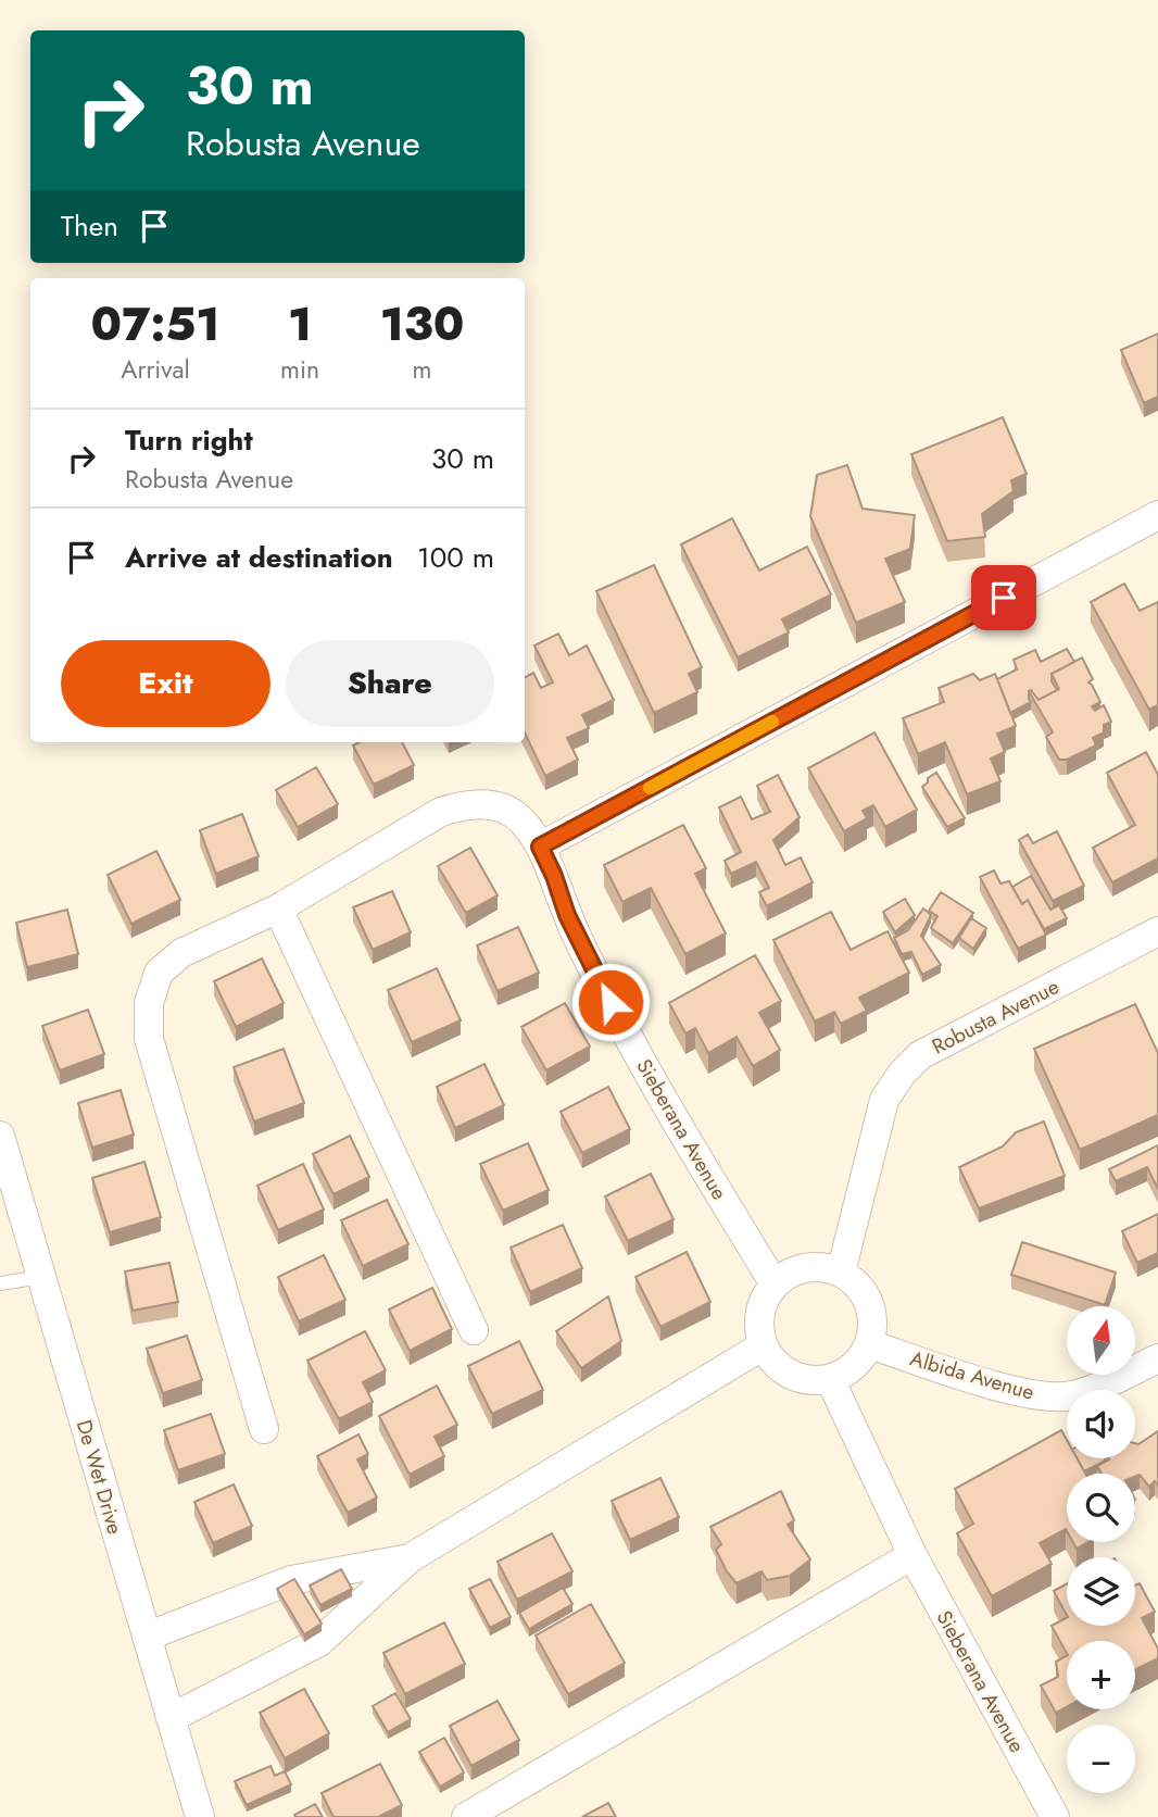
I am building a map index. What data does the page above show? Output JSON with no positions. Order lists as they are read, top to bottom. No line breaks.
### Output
{"streets":{"street":["Robusta Avenue","Sieberana Avenue","Albida Avenue","De Wet Drive"]},"crossings":[["Robusta Avenue","Sieberana Avenue"],["Robusta Avenue","Albida Avenue"],["Sieberana Avenue","Albida Avenue"]],"north":"top","page":{"turn":["30 m","Robusta Avenue"],"then":"Then","eta":["07:51","Arrival","1","min","130","m"],"list":[{"name":"Turn right","note":"Robusta Avenue","value":"30 m"},{"name":"Arrive at destination","value":"100 m"}],"buttons":["Exit","Share"],"map_buttons":["+","−"]}}
